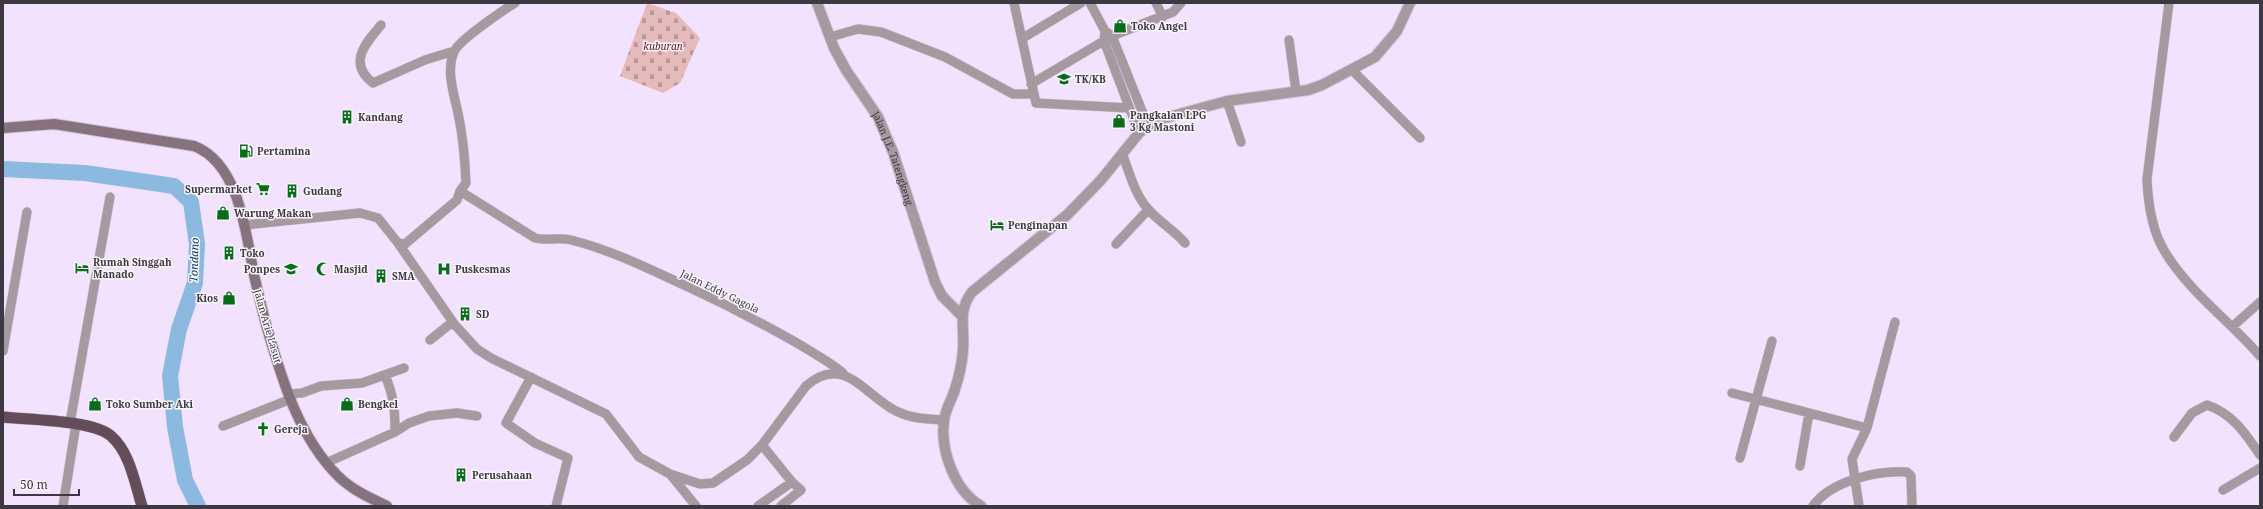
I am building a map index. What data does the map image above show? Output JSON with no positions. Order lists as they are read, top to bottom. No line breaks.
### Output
{"streets":{"main road":["Jalan Arie Lasut"],"street":["Jalan J.E. Tatengkeng","Jalan Eddy Gagola"]},"water":["Tondano"],"parks":["kuburan"],"places":{"shop":["Toko Angel","Pangkalan LPG 3 Kg Mastoni","Warung Makan","Kios","Toko Sumber Aki","Bengkel"],"school or university":["TK/KB","Ponpes"],"building":["Kandang","Gudang","Toko","SMA","SD","Perusahaan"],"fuel station":["Pertamina"],"supermarket":["Supermarket"],"hotel":["Penginapan","Rumah Singgah Manado"],"mosque":["Masjid"],"hospital":["Puskesmas"],"church":["Gereja"]},"scale_bar":"50 m"}
